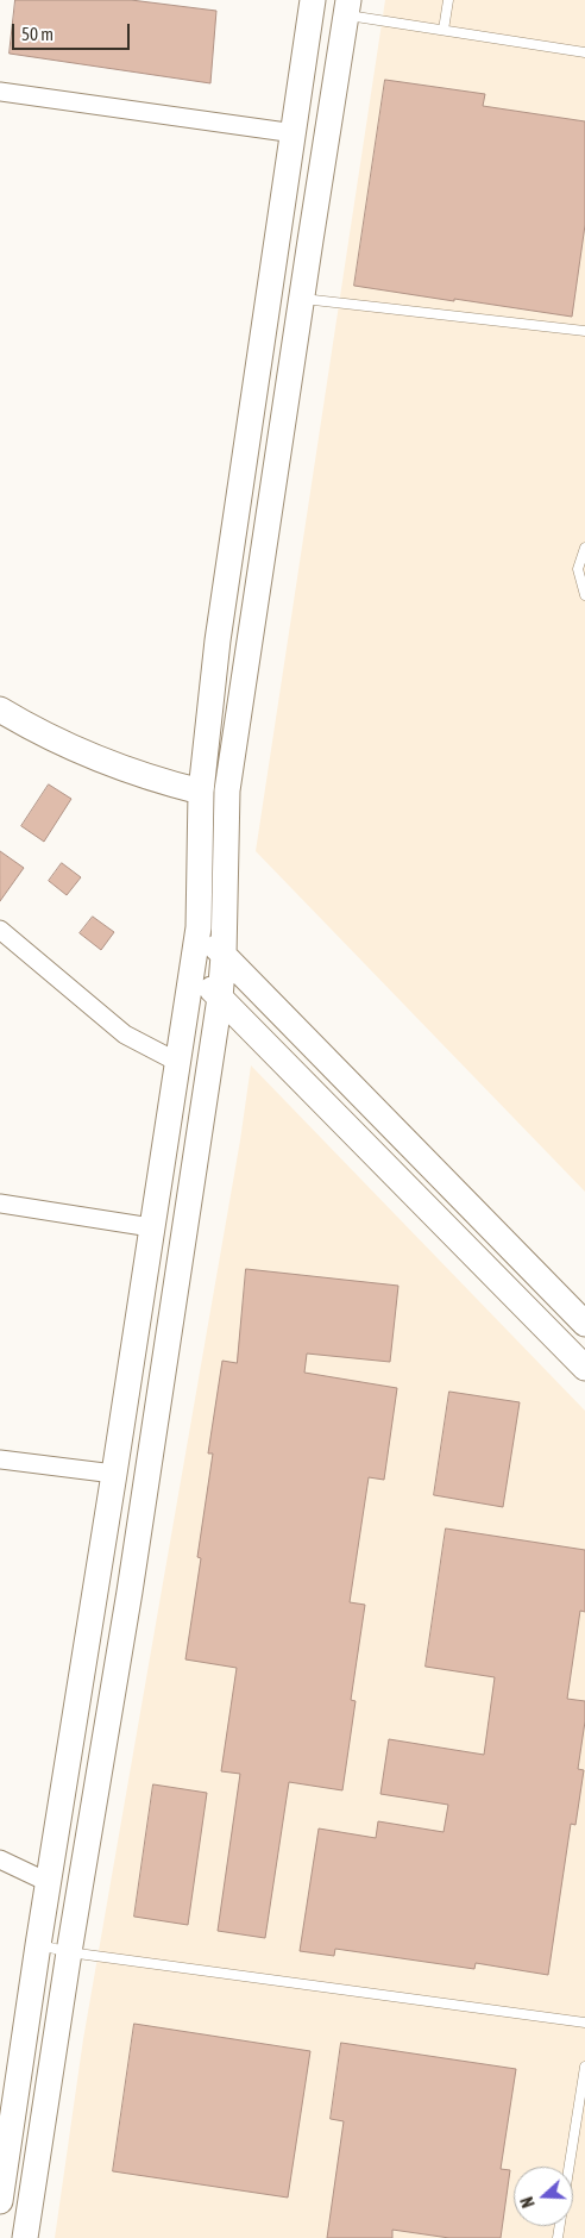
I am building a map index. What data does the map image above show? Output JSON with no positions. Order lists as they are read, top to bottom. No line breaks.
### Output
{"scale_bar":"50 m","north":"left"}
